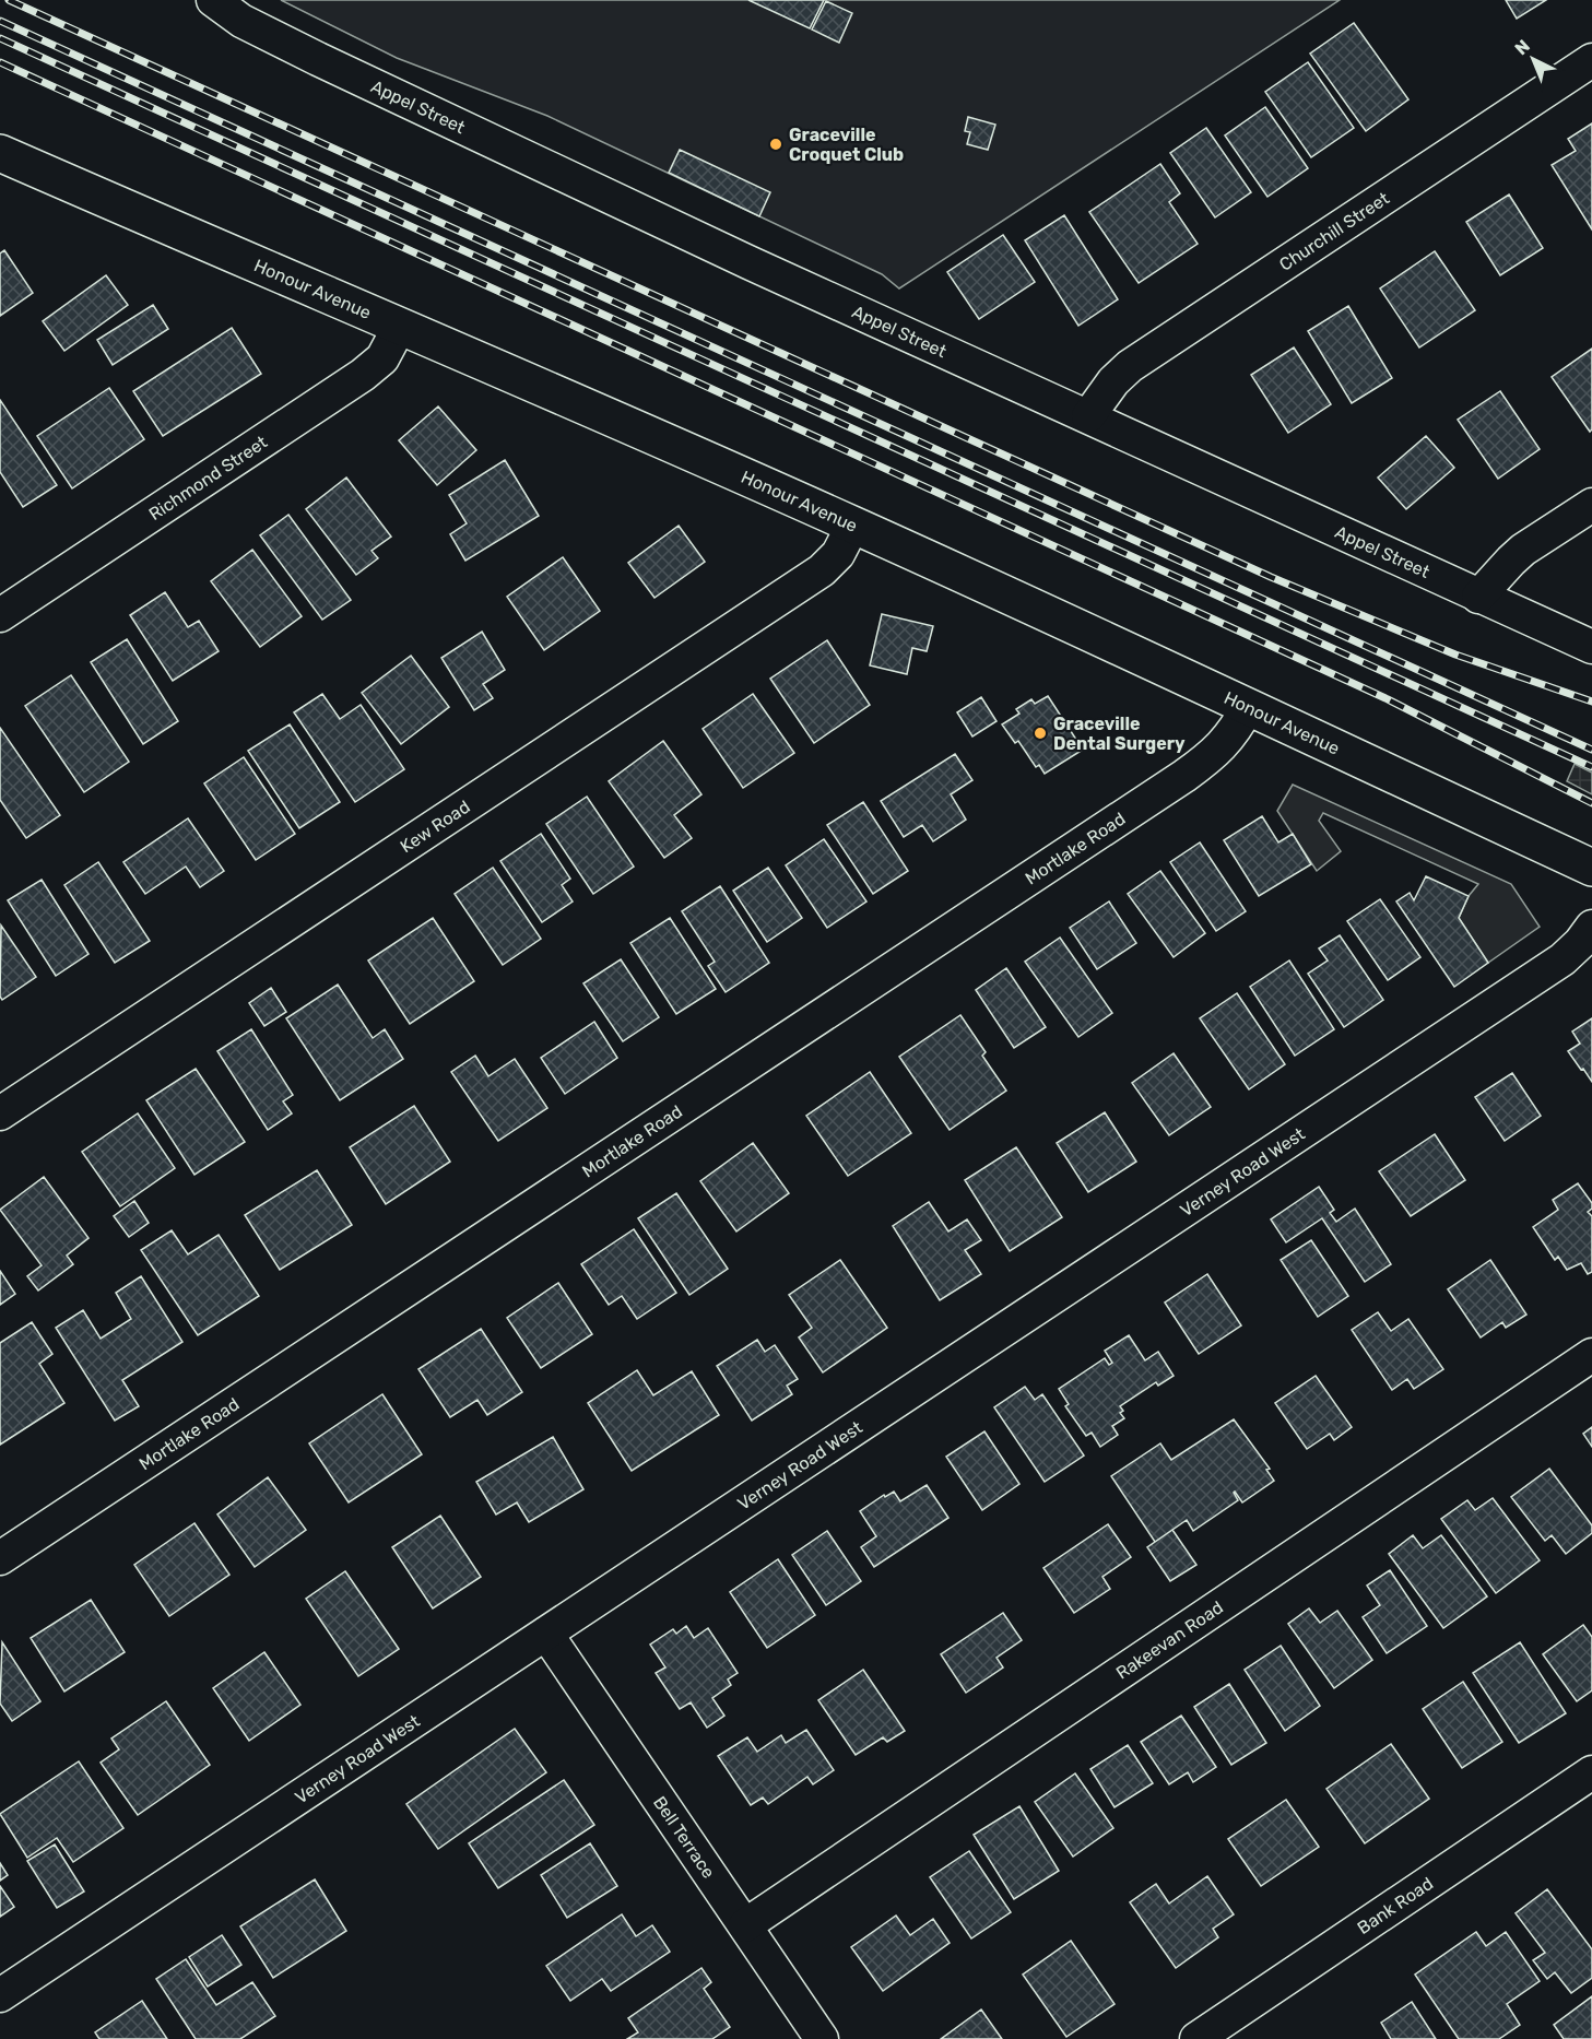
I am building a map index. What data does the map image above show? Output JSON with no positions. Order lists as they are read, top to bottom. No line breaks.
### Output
{"streets":{"main road":["Honour Avenue"],"street":["Appel Street","Churchill Street","Richmond Street","Kew Road","Mortlake Road","Verney Road West","Rakeevan Road","Bell Terrace","Bank Road"]},"crossings":[["Appel Street","Churchill Street"],["Honour Avenue","Richmond Street"],["Honour Avenue","Kew Road"],["Honour Avenue","Mortlake Road"],["Verney Road West","Bell Terrace"],["Rakeevan Road","Bell Terrace"]],"places":["Graceville Croquet Club","Graceville Dental Surgery"],"north":"top left"}
